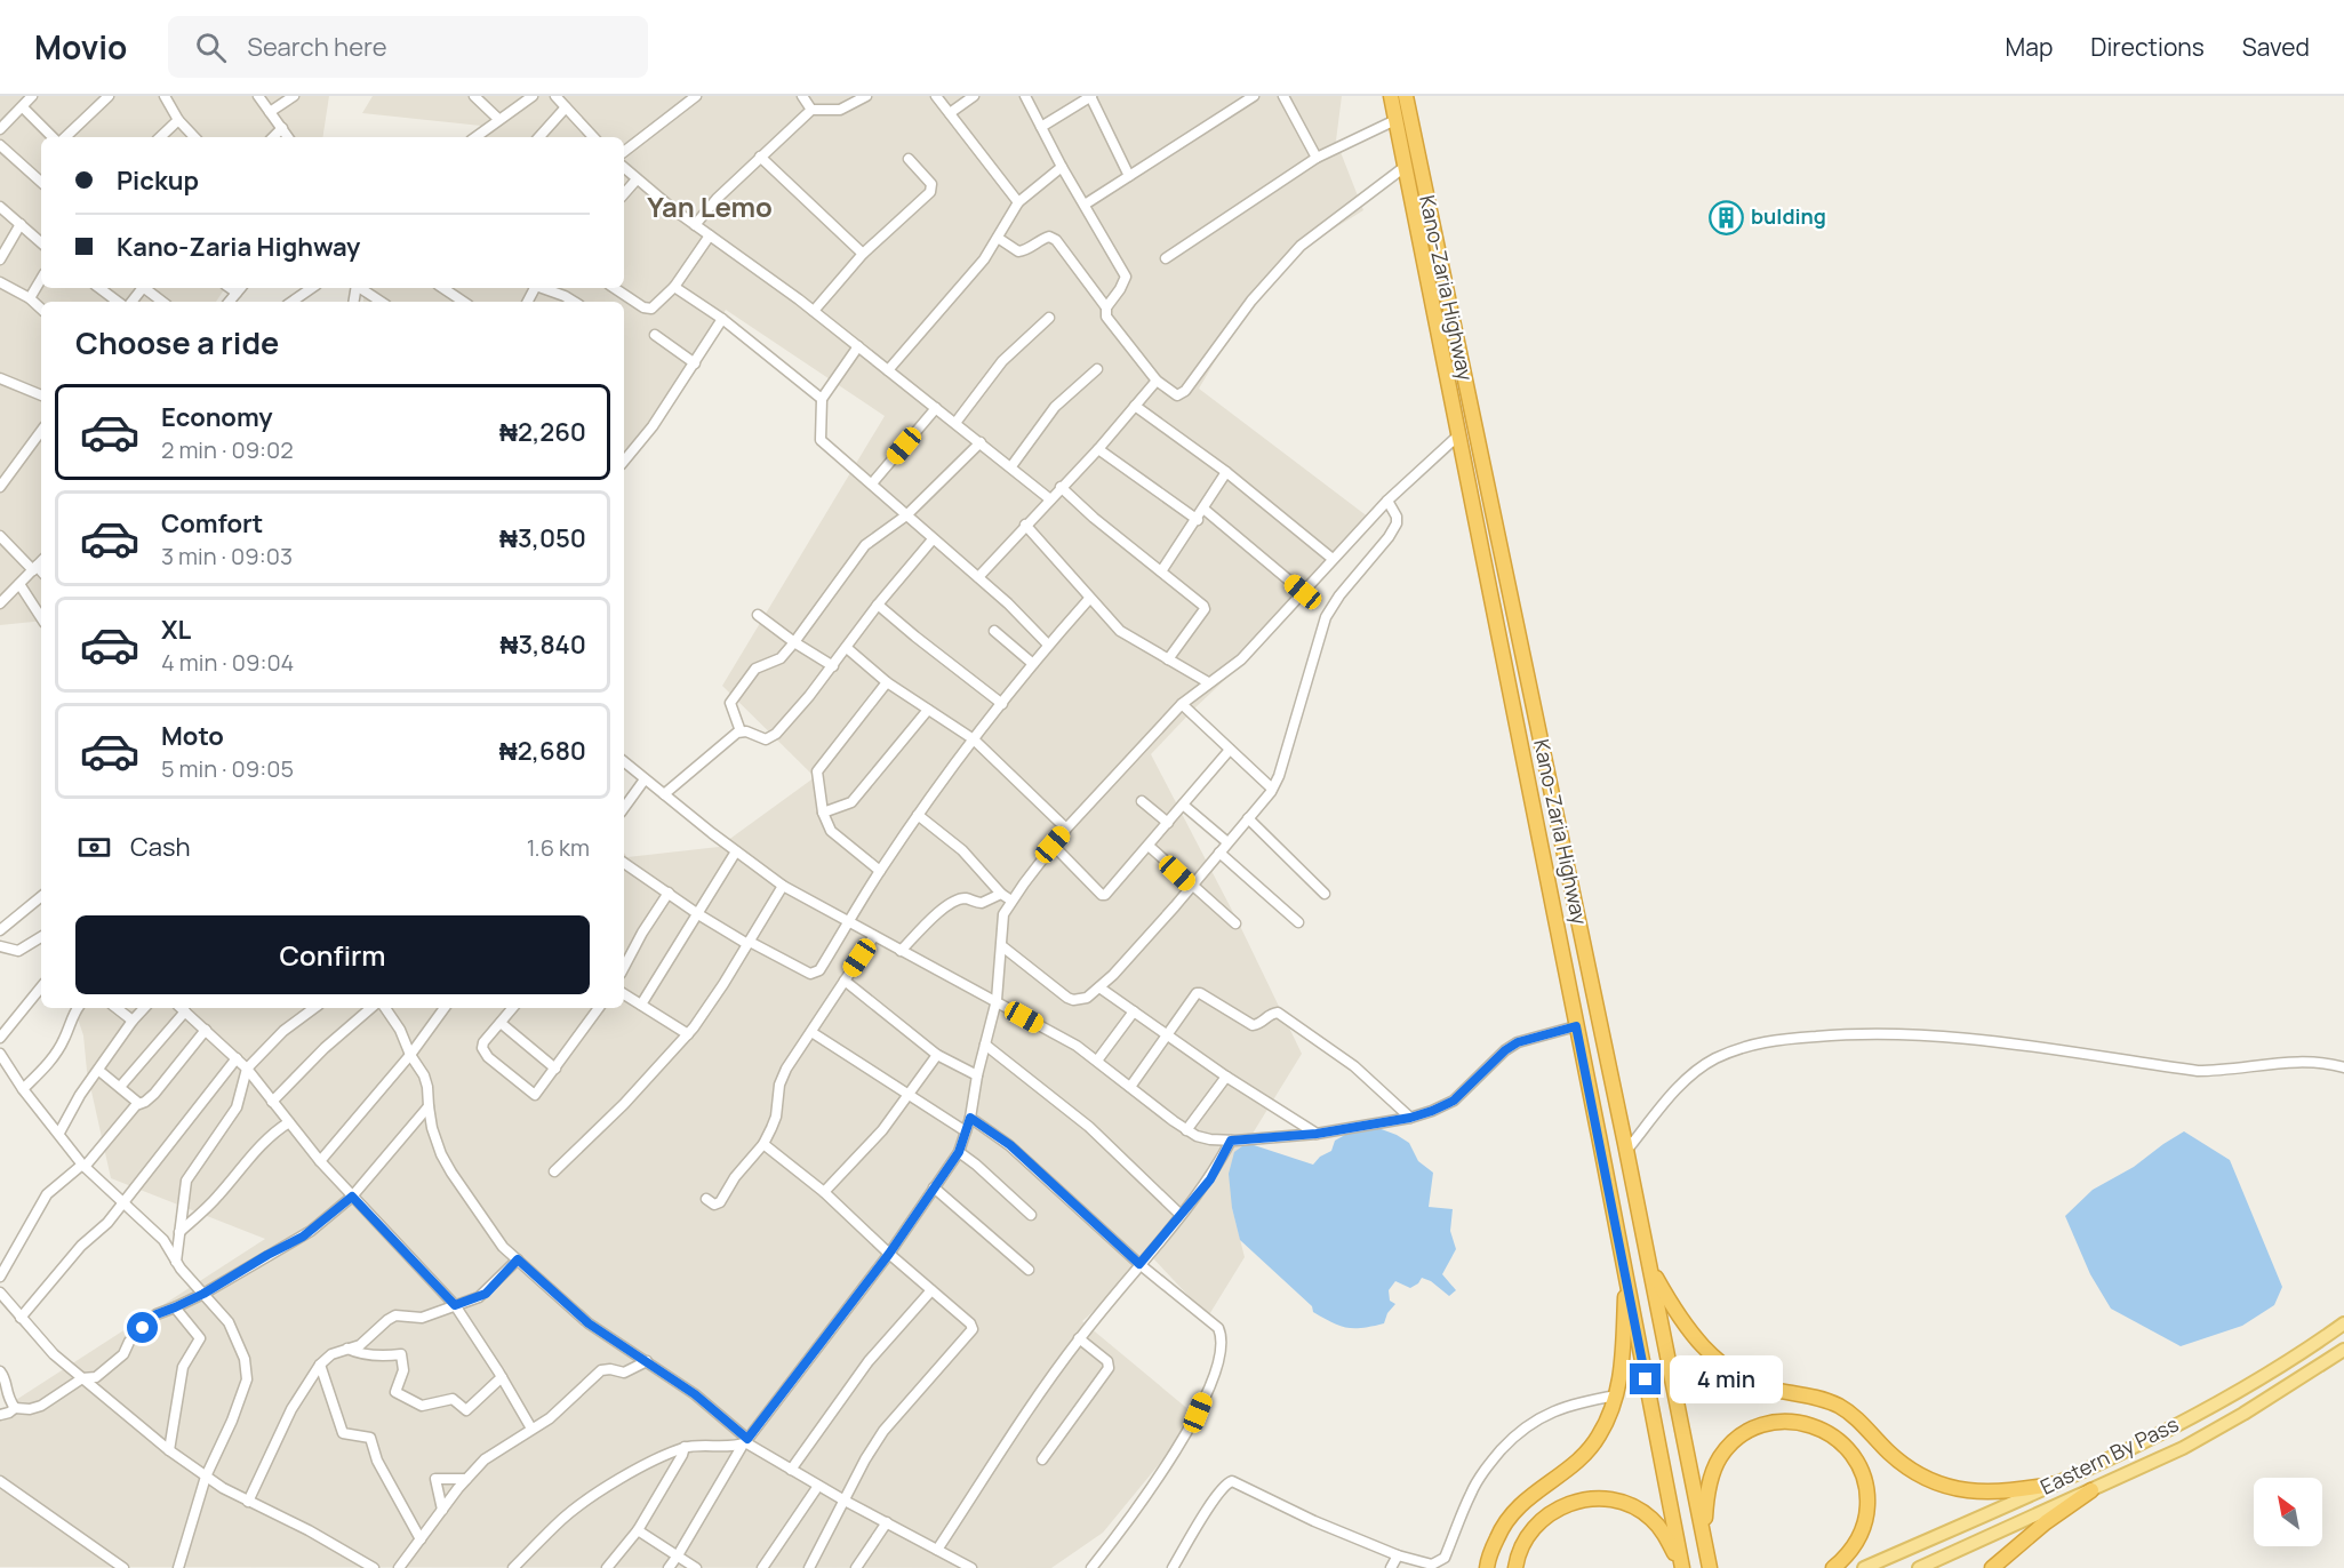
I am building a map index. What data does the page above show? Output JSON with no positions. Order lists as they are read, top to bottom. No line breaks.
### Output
{"streets":{"highway":["Kano-Zaria Highway"],"main road":["Eastern By Pass"]},"districts":["Yan Lemo"],"places":{"building":["bulding"]},"north":"top left","page":{"header":"Movio","search":"Search here","nav":["Map","Directions","Saved"],"banner":["Pickup","Kano-Zaria Highway"],"heading":"Choose a ride","list":[{"name":"Economy","note":"2 min · 09:02","value":"₦2,260"},{"name":"Comfort","note":"3 min · 09:03","value":"₦3,050"},{"name":"XL","note":"4 min · 09:04","value":"₦3,840"},{"name":"Moto","note":"5 min · 09:05","value":"₦2,680"}],"pay":["Cash","1.6 km"],"buttons":"Confirm","bubble":"4 min"}}
